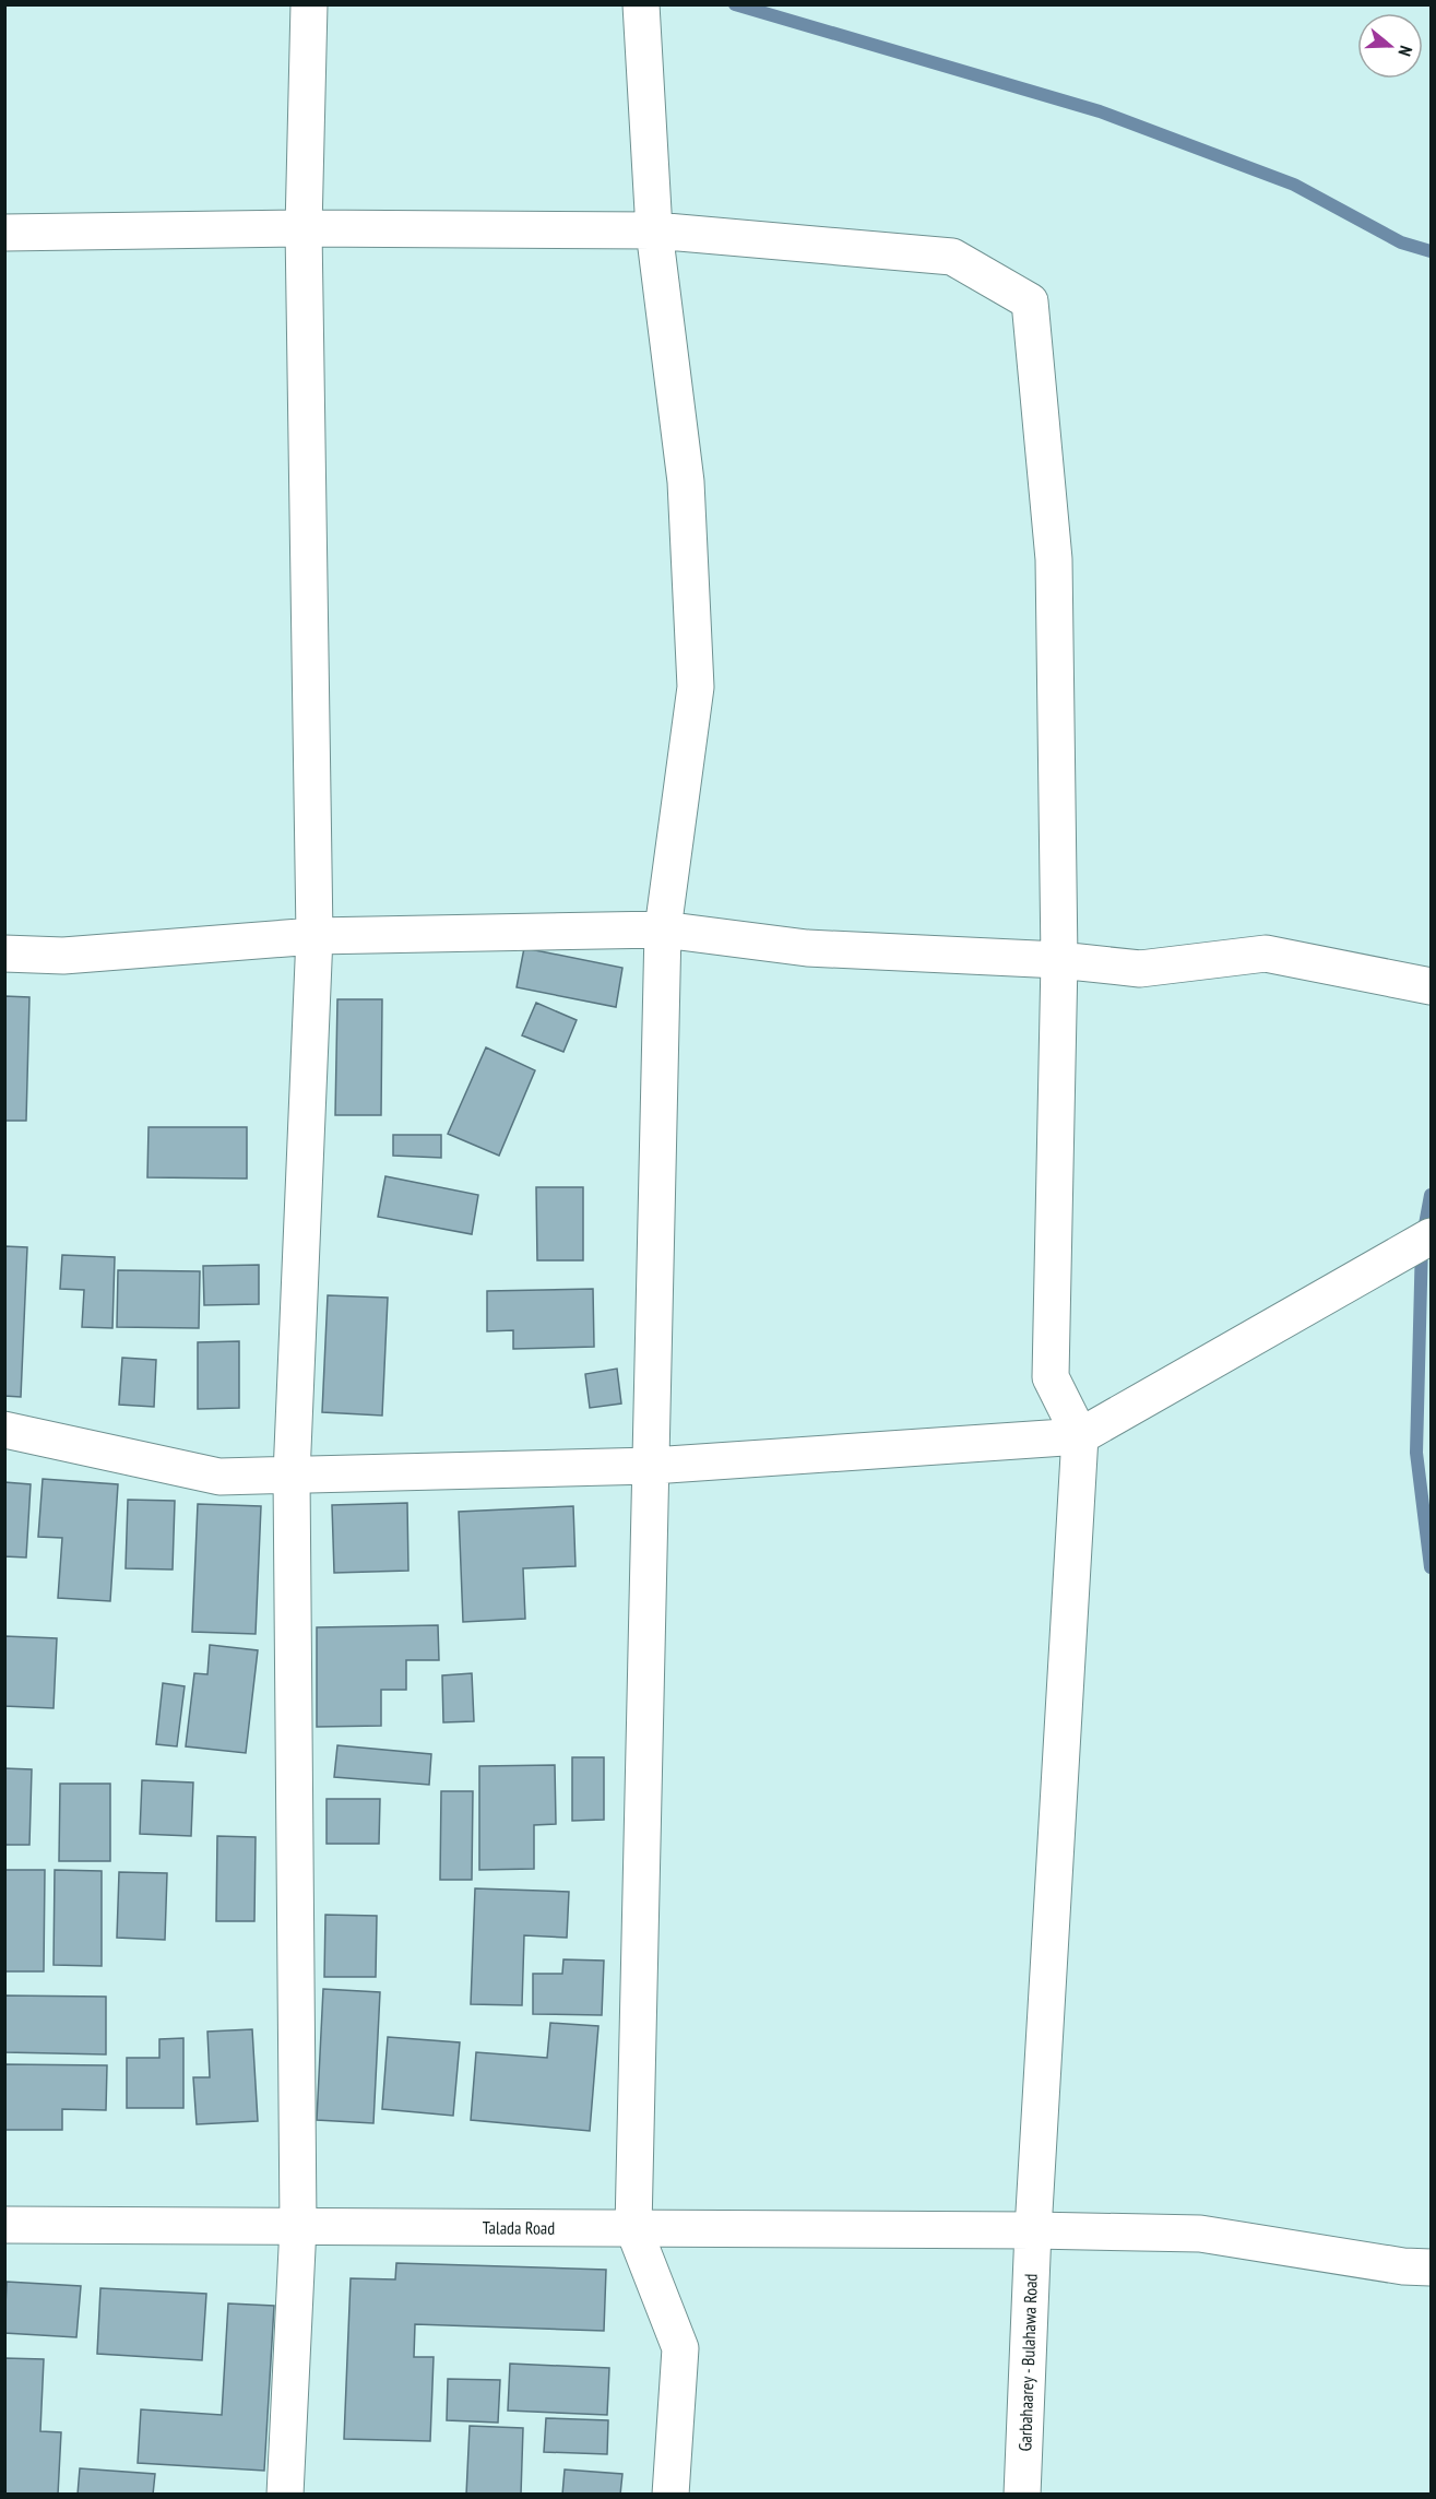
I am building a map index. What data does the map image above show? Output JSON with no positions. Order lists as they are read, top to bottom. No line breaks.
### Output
{"streets":{"street":["Talada Road","Garbahaarey - Bulahawa Road"]},"crossings":[["Talada Road","Garbahaarey - Bulahawa Road"]],"north":"right"}
